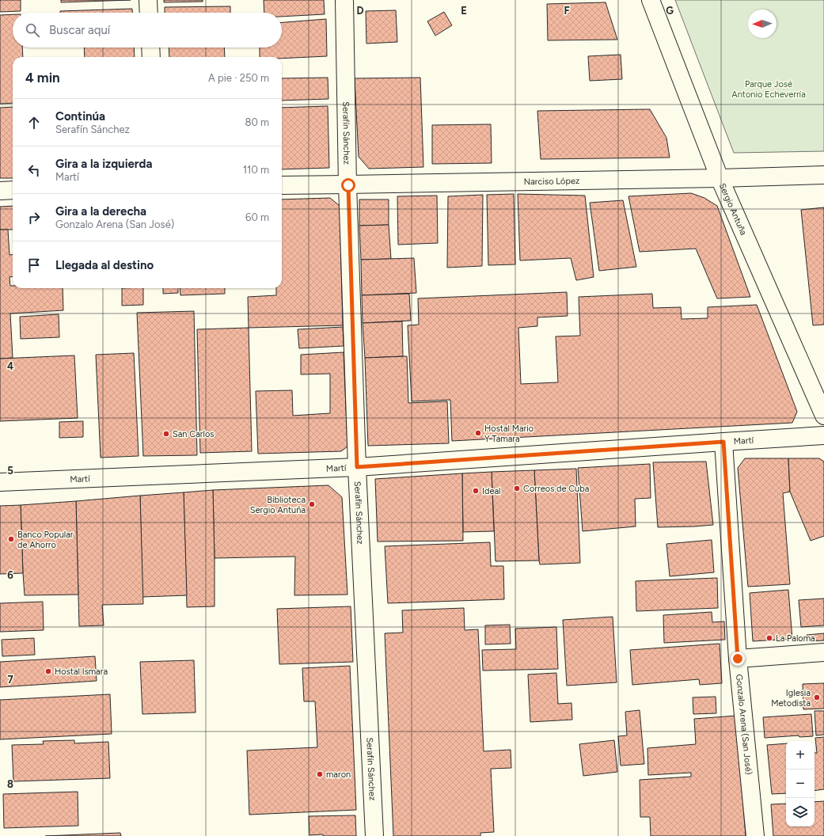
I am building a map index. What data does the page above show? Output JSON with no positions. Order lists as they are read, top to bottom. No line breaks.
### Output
{"streets":{"street":["Serafín Sánchez","Narciso López","Sergio Antuña","Martí","Gonzalo Arena (San José)"]},"crossings":[["Serafín Sánchez","Narciso López"],["Serafín Sánchez","Martí"],["Narciso López","Sergio Antuña"],["Martí","Gonzalo Arena (San José)"]],"parks":["Parque José Antonio Echeverría"],"places":["Hostal Mario Y Tamara","San Carlos","Correos de Cuba","Ideal","Biblioteca Sergio Antuña","Banco Popular de Ahorro","La Paloma","Hostal Ismara","Iglesia Metodista","maron"],"north":"left","page":{"search":"Buscar aquí","heading":["4 min","A pie · 250 m"],"list":[["Continúa","Serafín Sánchez","80 m"],["Gira a la izquierda","Martí","110 m"],["Gira a la derecha","Gonzalo Arena (San José)","60 m"],"Llegada al destino"],"map_buttons":["+","−"]},"grid":{"columns":["D","E","F","G"],"rows":["4","5","6","7","8"]}}
